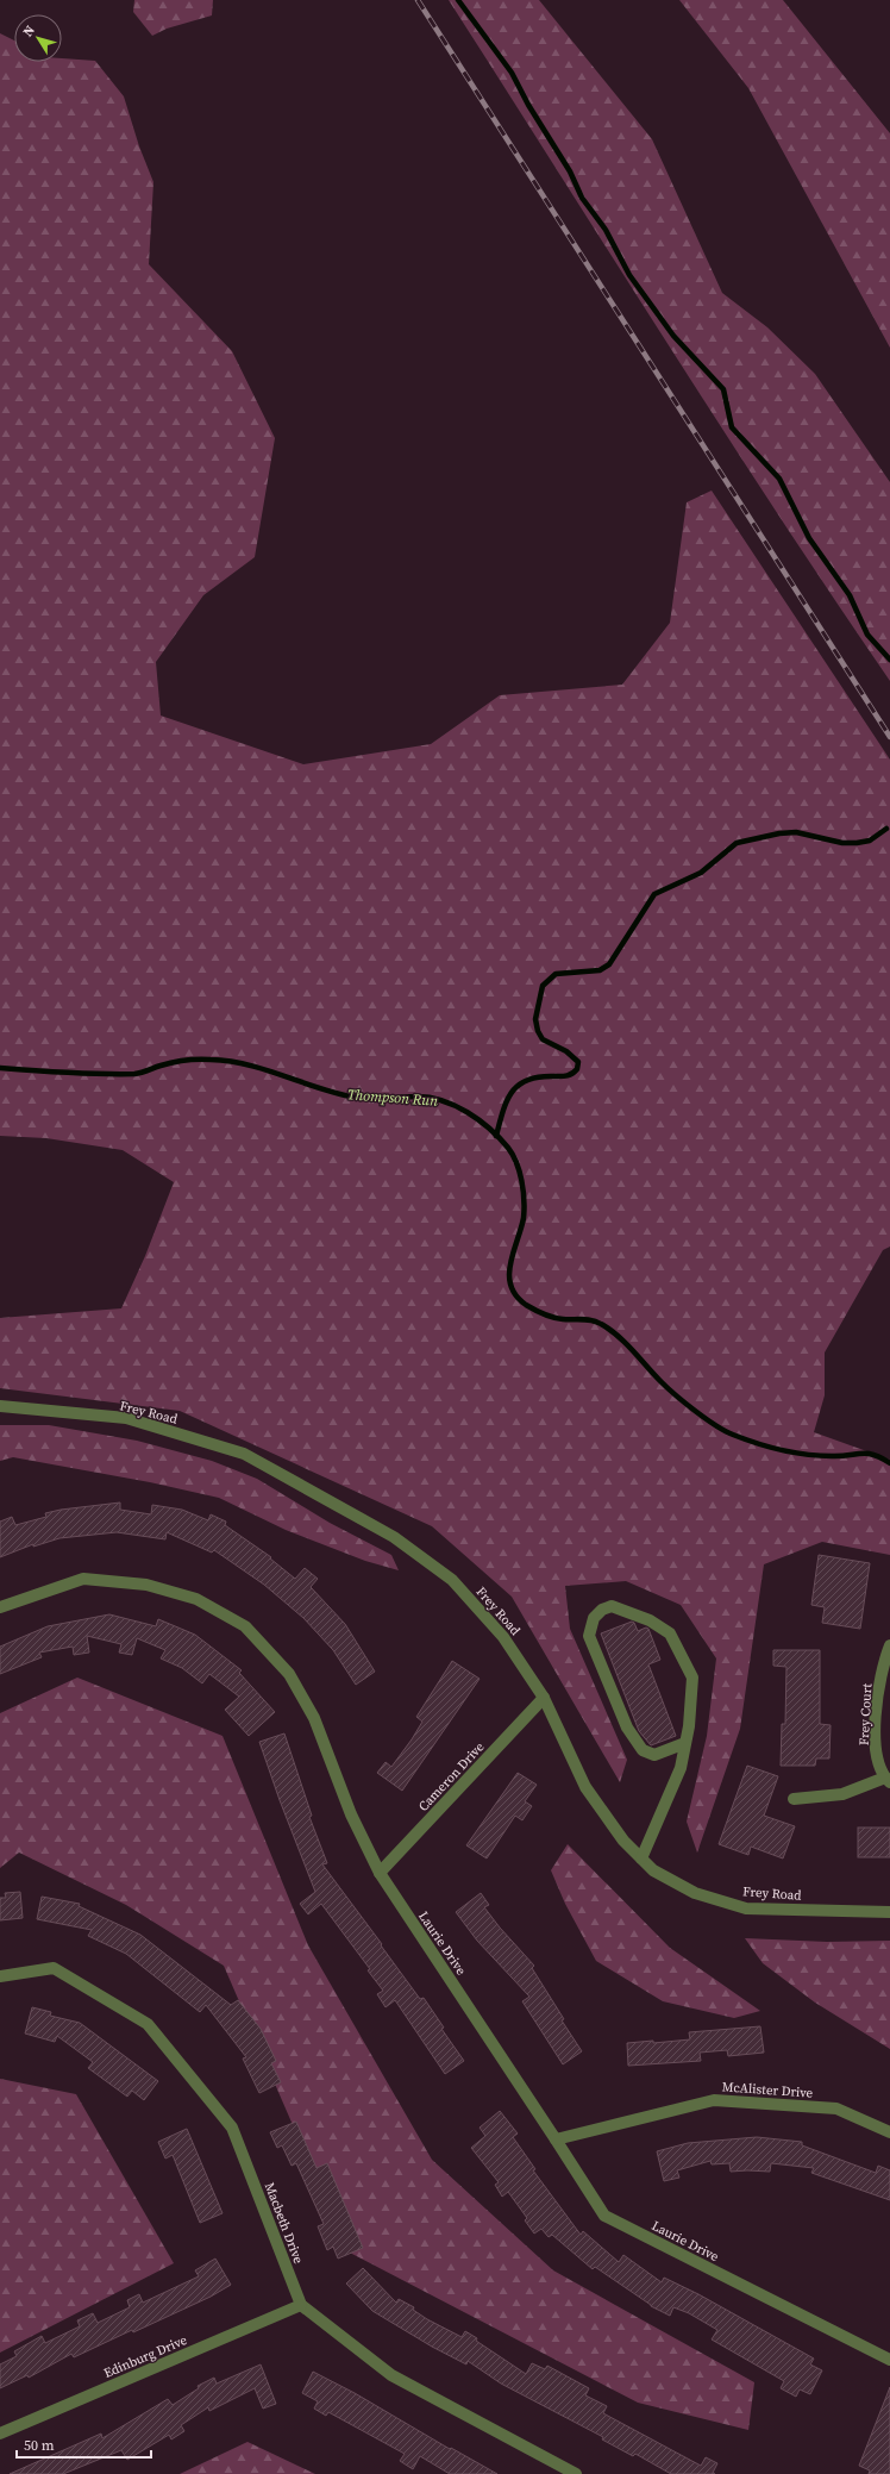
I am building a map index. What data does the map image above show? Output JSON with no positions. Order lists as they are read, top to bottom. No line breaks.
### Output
{"streets":{"street":["Frey Road","Frey Court","Cameron Drive","Laurie Drive","McAlister Drive","Macbeth Drive","Edinburg Drive"]},"crossings":[["Frey Road","Cameron Drive"],["Cameron Drive","Laurie Drive"],["Laurie Drive","McAlister Drive"],["Macbeth Drive","Edinburg Drive"]],"water":["Thompson Run"],"scale_bar":"50 m","north":"top left"}
